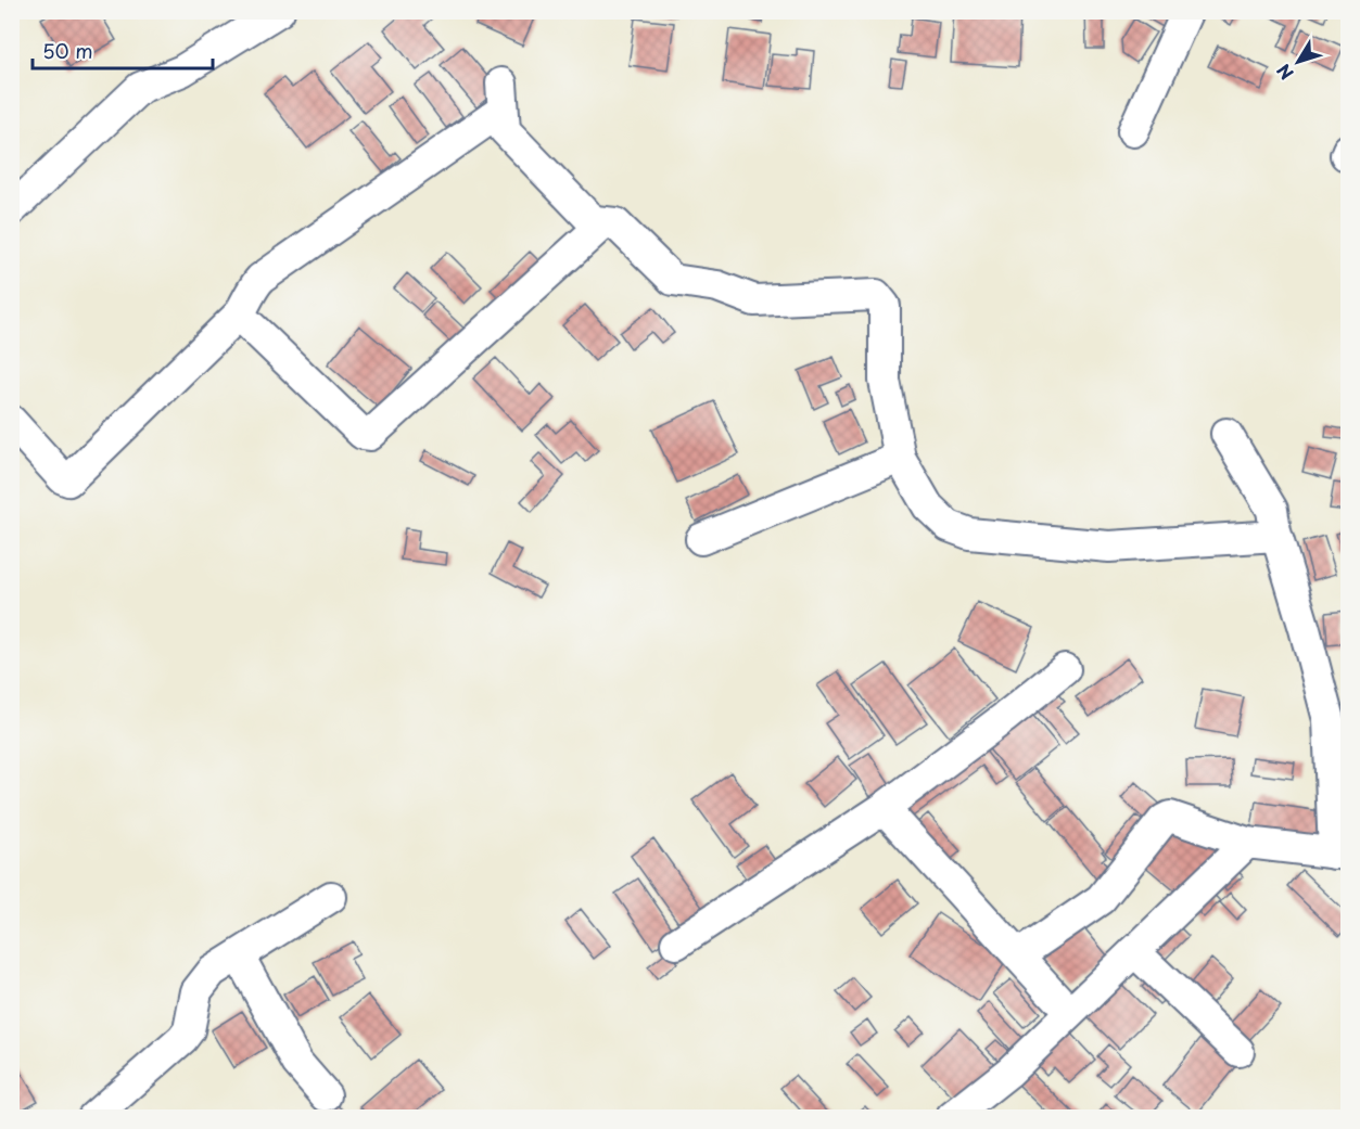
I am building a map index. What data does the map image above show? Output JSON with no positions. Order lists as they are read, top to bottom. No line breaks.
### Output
{"scale_bar":"50 m","north":"bottom left"}
